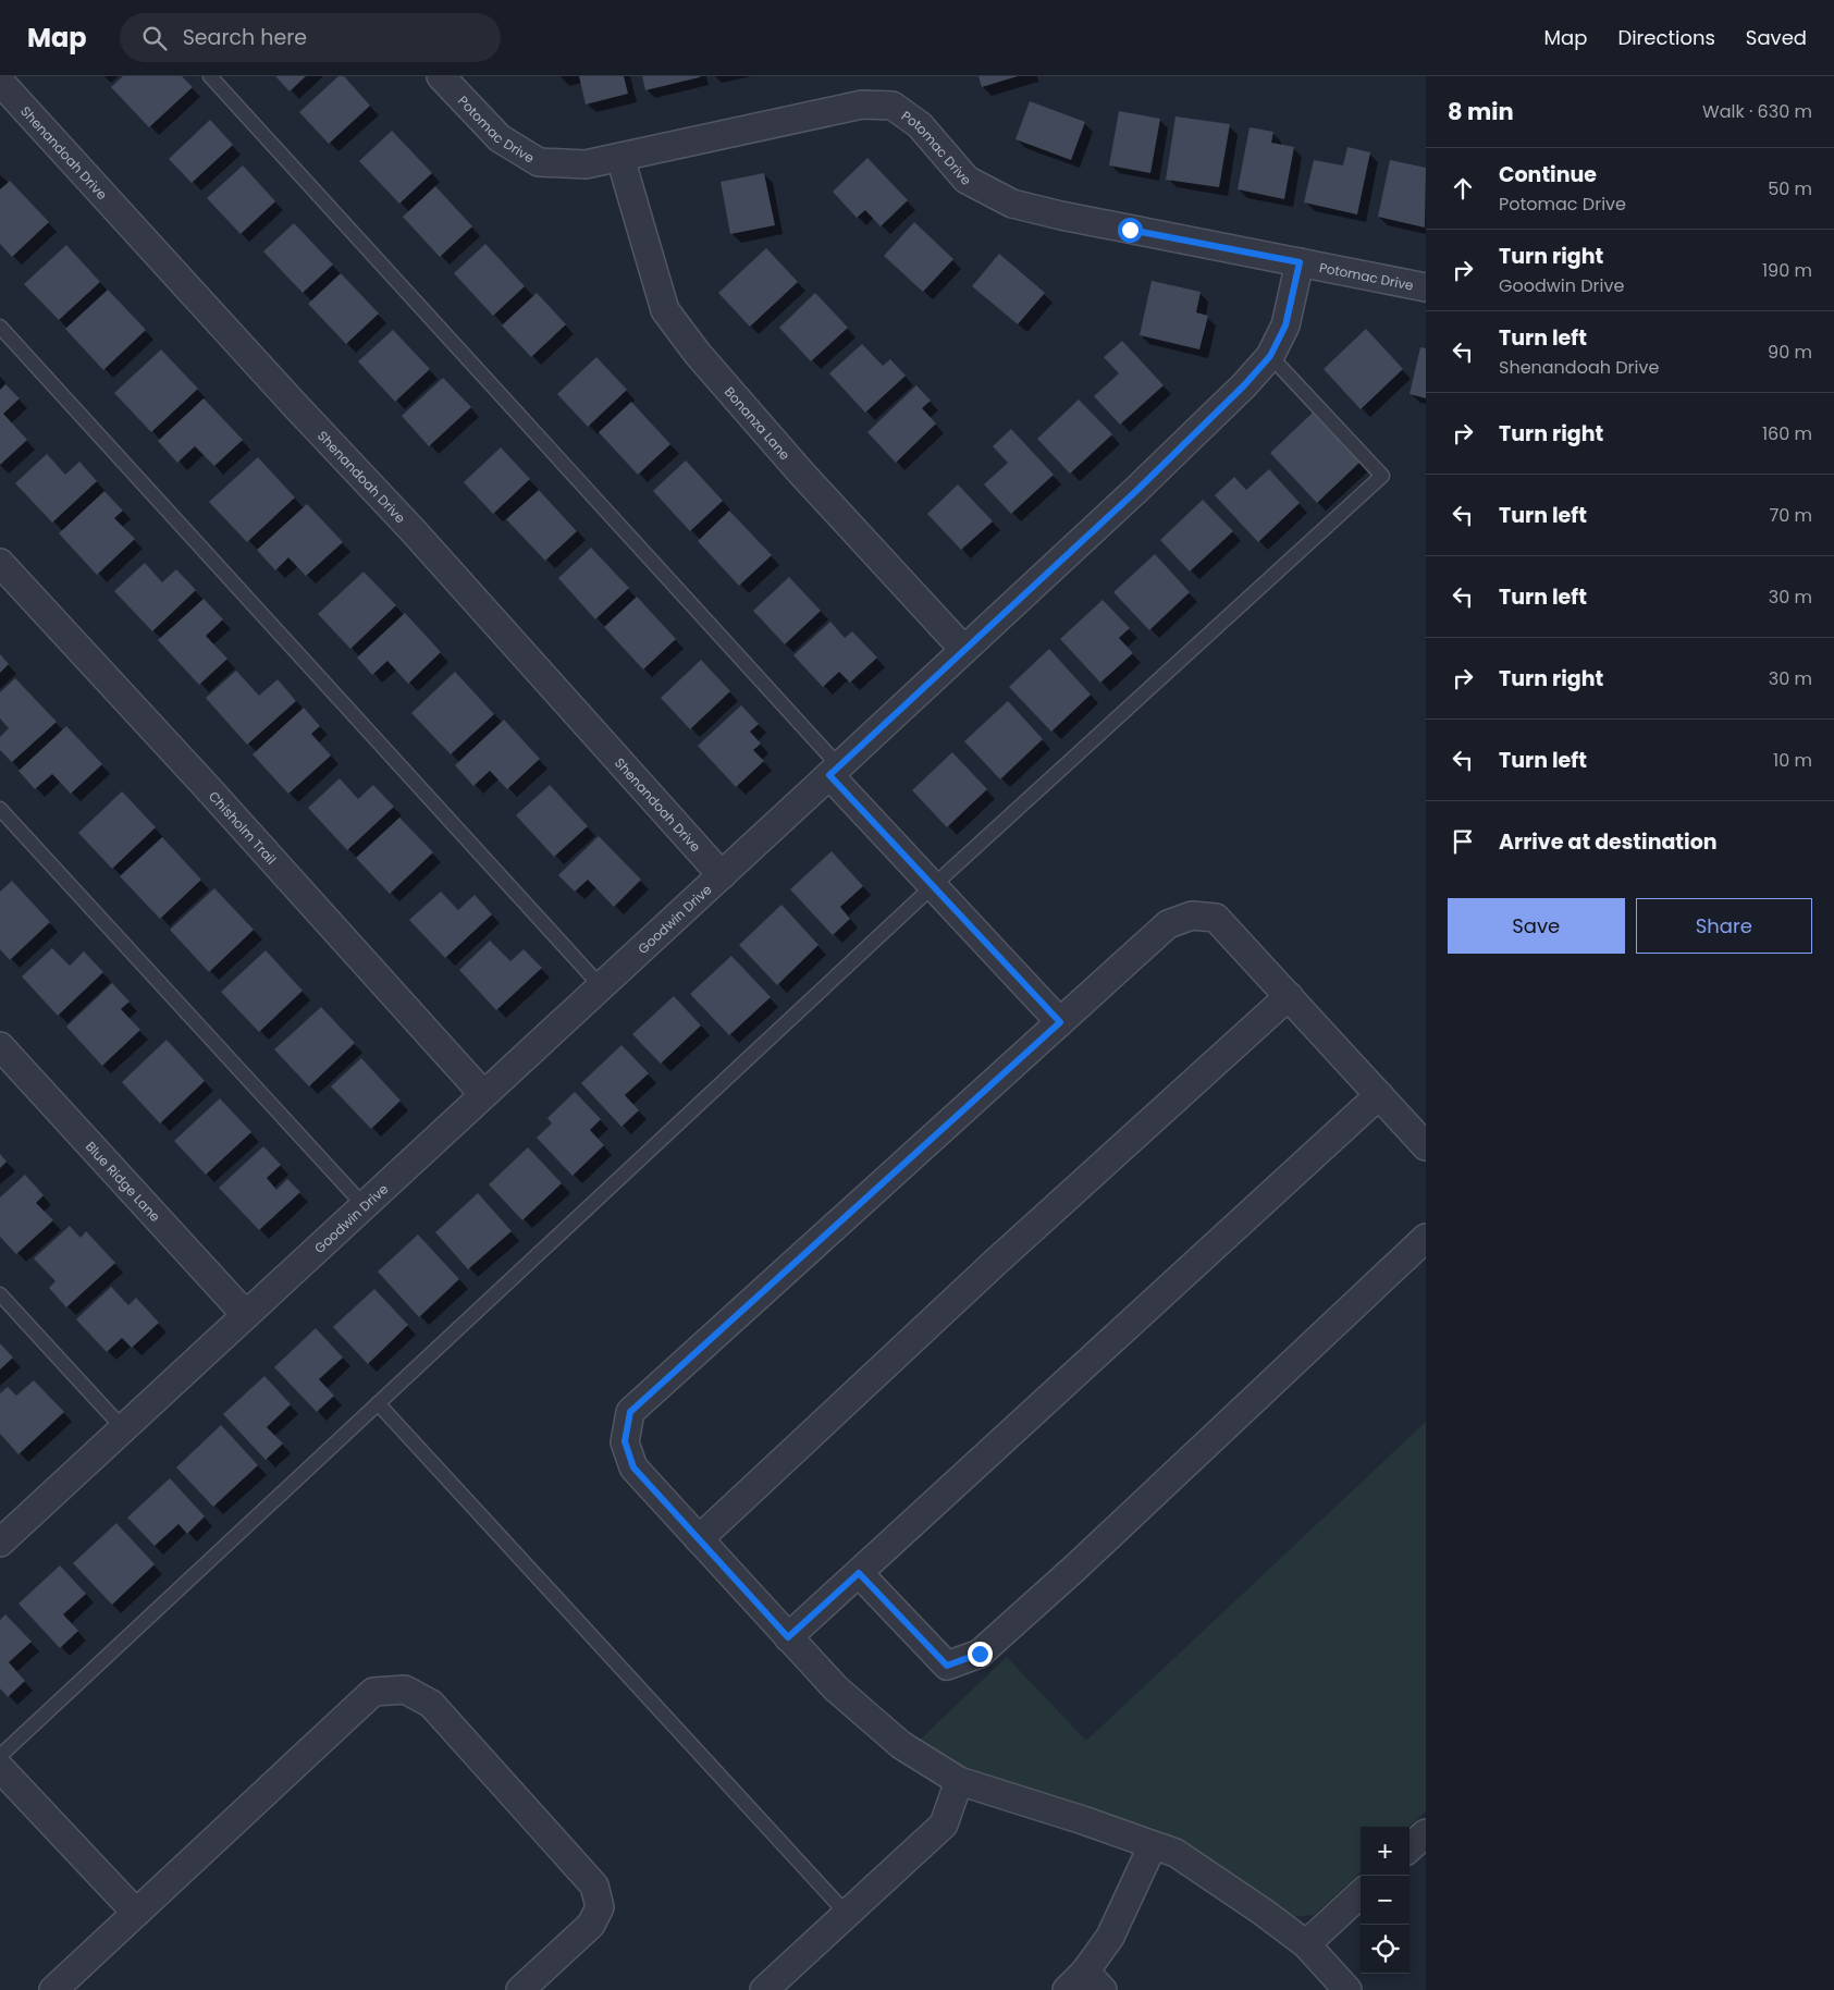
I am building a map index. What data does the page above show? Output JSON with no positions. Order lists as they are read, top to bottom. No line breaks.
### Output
{"streets":{"street":["Potomac Drive","Shenandoah Drive","Bonanza Lane","Chisholm Trail","Goodwin Drive","Blue Ridge Lane"]},"crossings":[["Potomac Drive","Bonanza Lane"],["Potomac Drive","Goodwin Drive"],["Shenandoah Drive","Goodwin Drive"],["Bonanza Lane","Goodwin Drive"],["Chisholm Trail","Goodwin Drive"],["Goodwin Drive","Blue Ridge Lane"]],"page":{"header":"Map","search":"Search here","nav":["Map","Directions","Saved"],"heading":["8 min","Walk · 630 m"],"list":[["Continue","Potomac Drive","50 m"],["Turn right","Goodwin Drive","190 m"],["Turn left","Shenandoah Drive","90 m"],["Turn right","160 m"],["Turn left","70 m"],["Turn left","30 m"],["Turn right","30 m"],["Turn left","10 m"],"Arrive at destination"],"buttons":["Save","Share"],"map_buttons":["+","−"]}}
